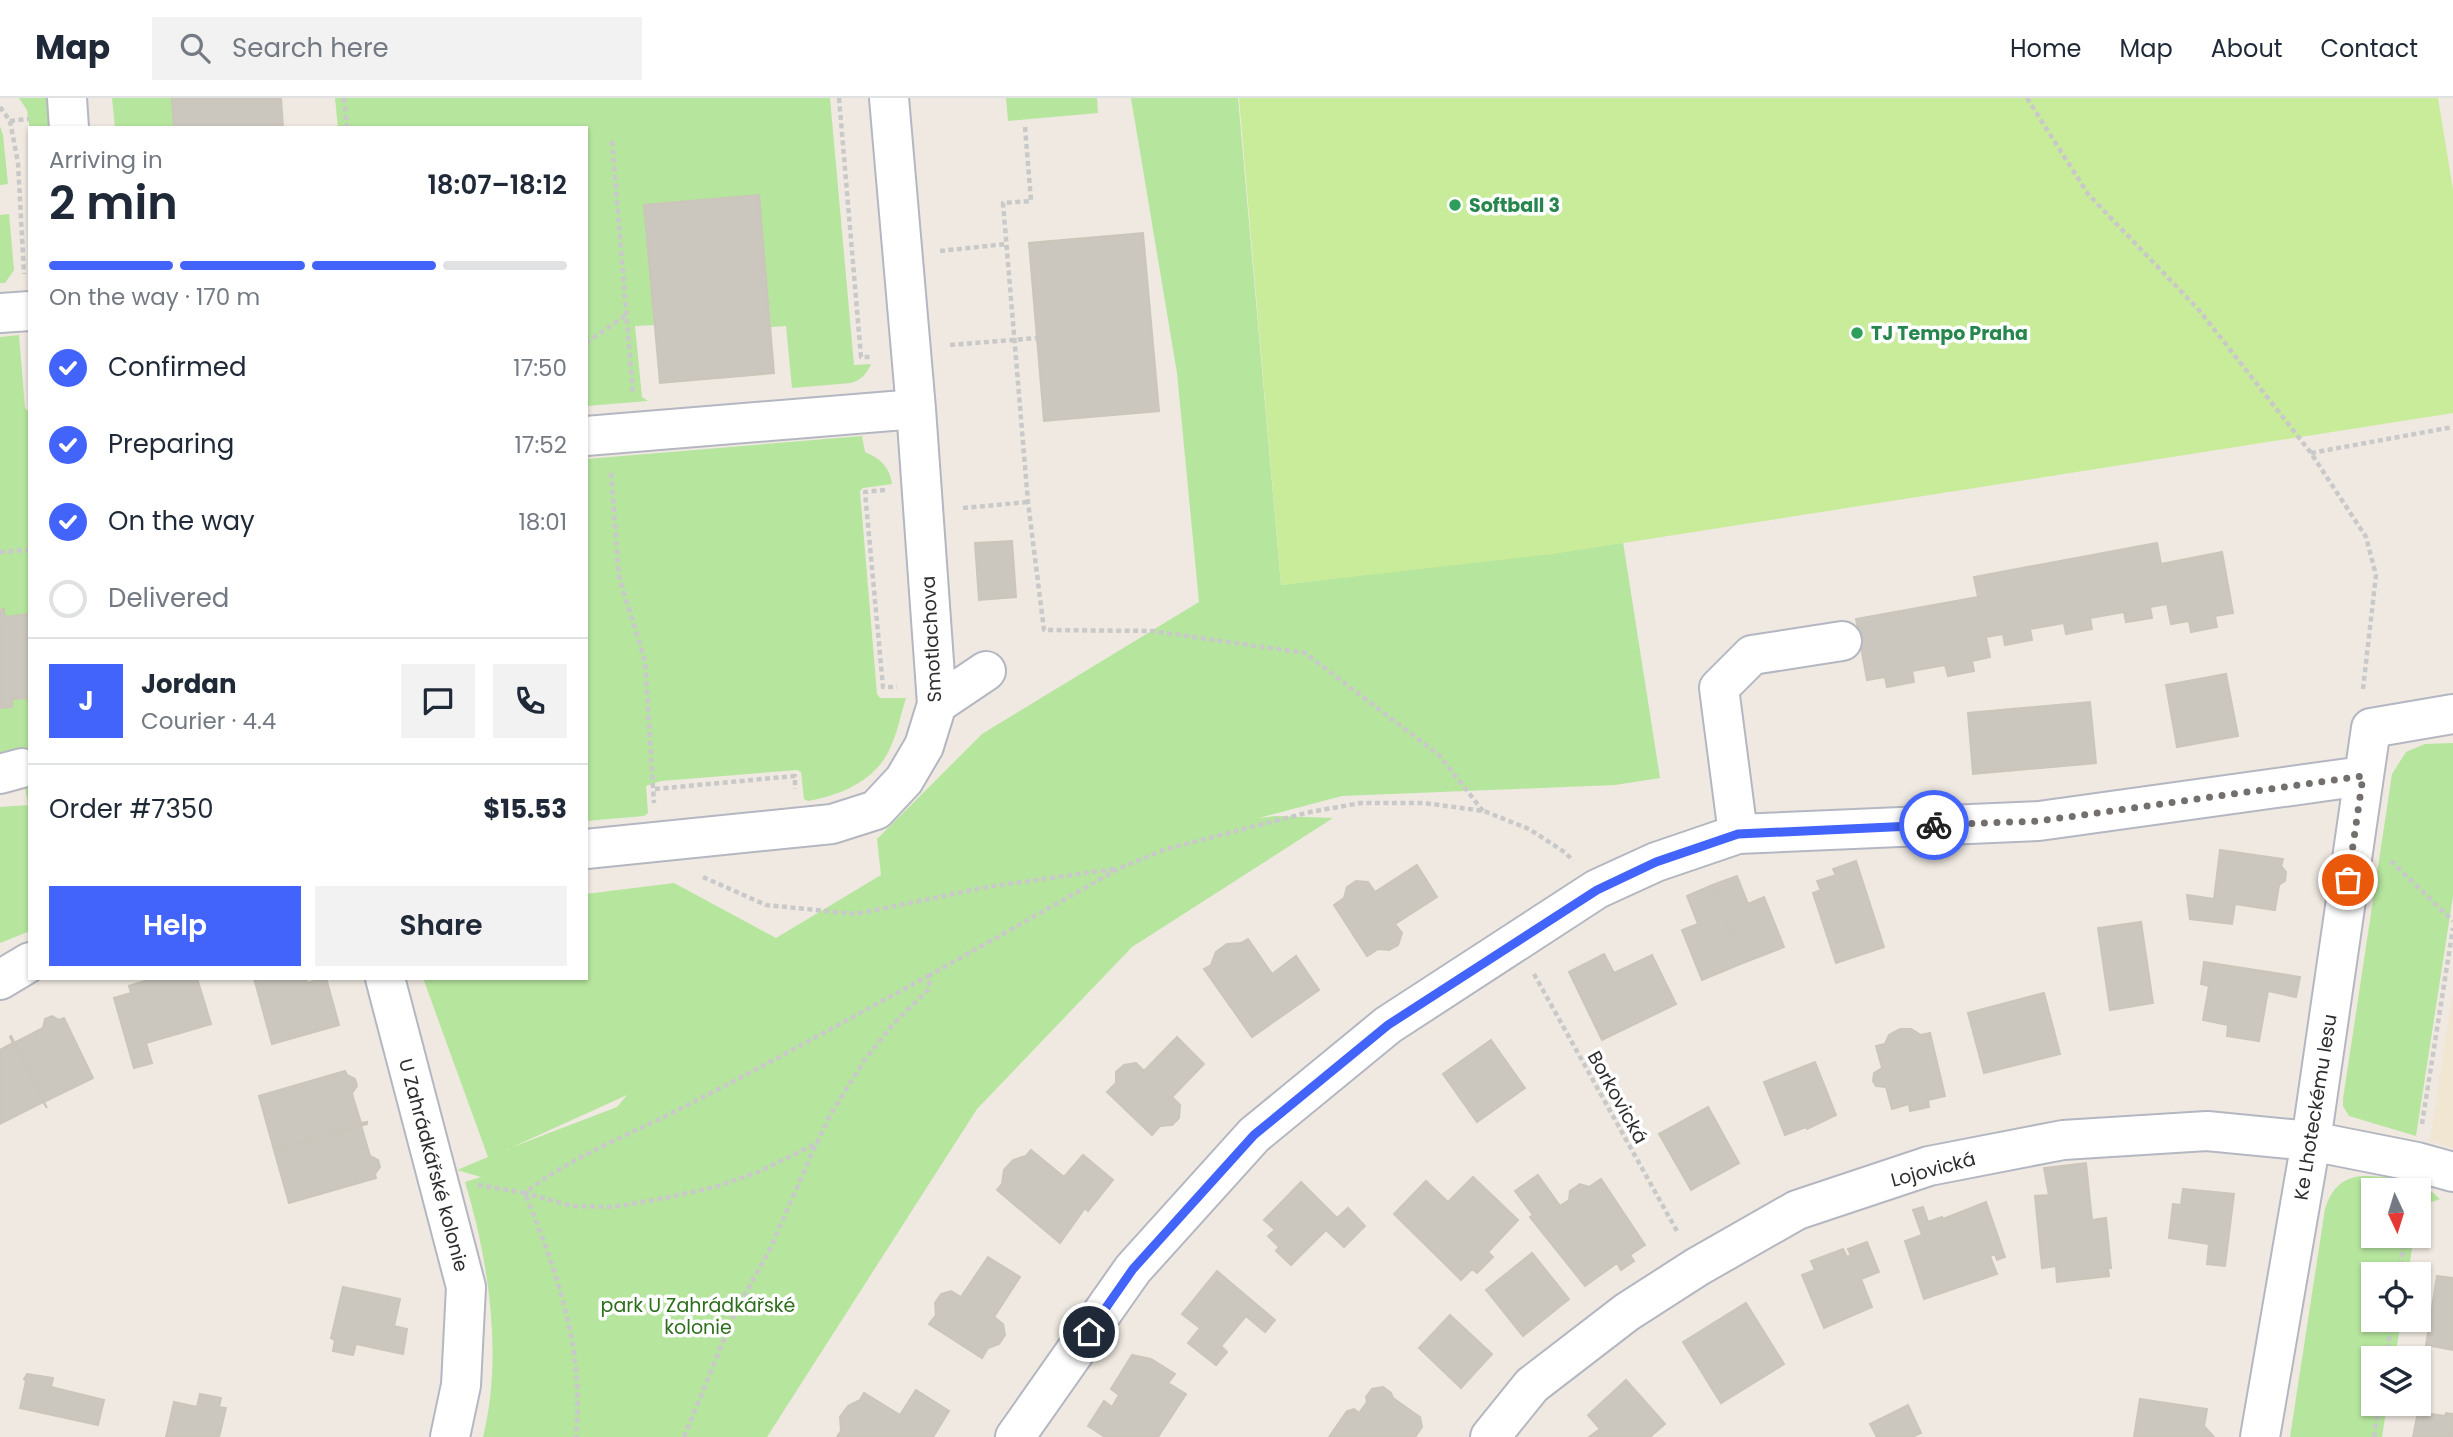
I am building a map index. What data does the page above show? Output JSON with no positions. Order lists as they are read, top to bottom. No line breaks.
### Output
{"streets":{"street":["Smotlachova","Ke Lhoteckému lesu","U Zahrádkářské kolonie","Lojovická"],"path":["Borkovická"]},"crossings":[["Borkovická","Lojovická"],["Ke Lhoteckému lesu","Lojovická"]],"parks":["park U Zahrádkářské kolonie"],"places":["Softball 3","TJ Tempo Praha"],"north":"bottom","page":{"header":"Map","search":"Search here","nav":["Home","Map","About","Contact"],"heading":["2 min","Arriving in","18:07–18:12"],"panel":["Jordan","Courier · 4.4","Order #7350","$15.53"],"bar":"On the way · 170 m","list":[["Confirmed","17:50"],["Preparing","17:52"],["On the way","18:01"],"Delivered"],"round":"J","buttons":["Help","Share"]}}
